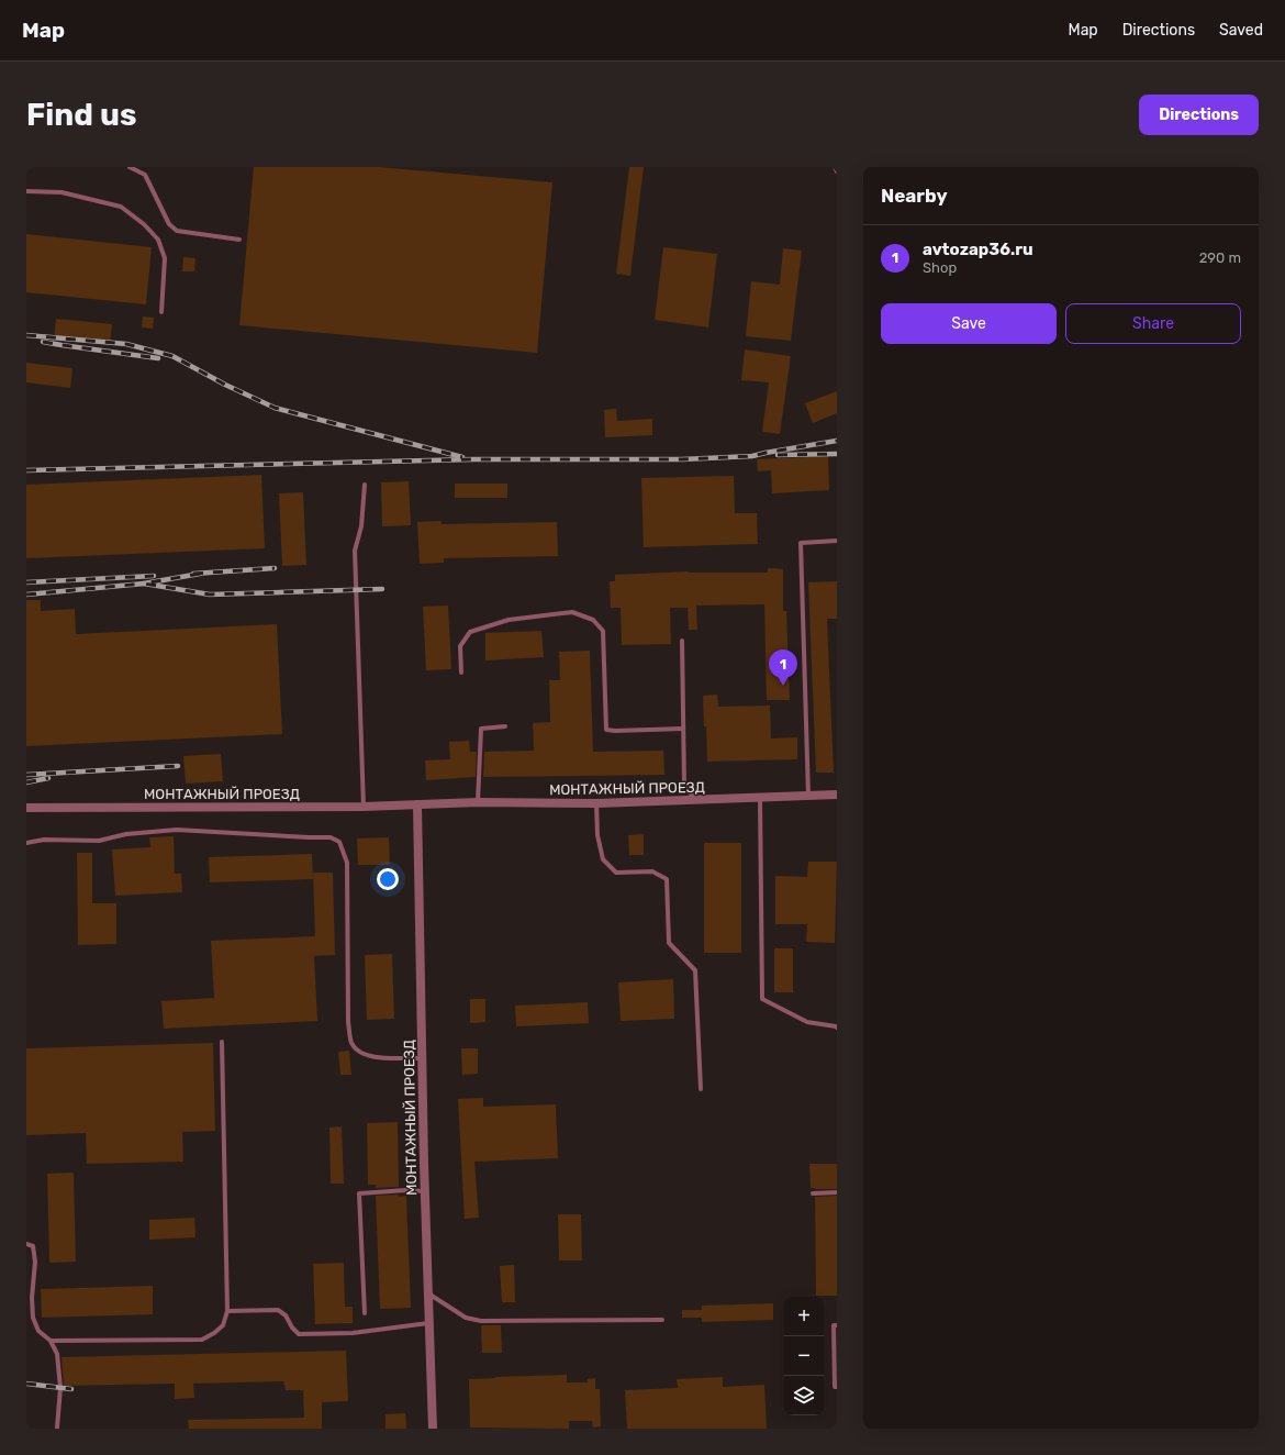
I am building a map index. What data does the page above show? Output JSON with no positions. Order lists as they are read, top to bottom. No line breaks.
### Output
{"streets":{"street":["МОНТАЖНЫЙ ПРОЕЗД"]},"page":{"header":"Map","nav":["Map","Directions","Saved"],"buttons":["Directions",["Save","Share"]],"title":"Find us","heading":"Nearby","list":[{"mark":"1","name":"avtozap36.ru","note":"Shop","value":"290 m"}],"pins":"1","map_buttons":["+","−"]}}
